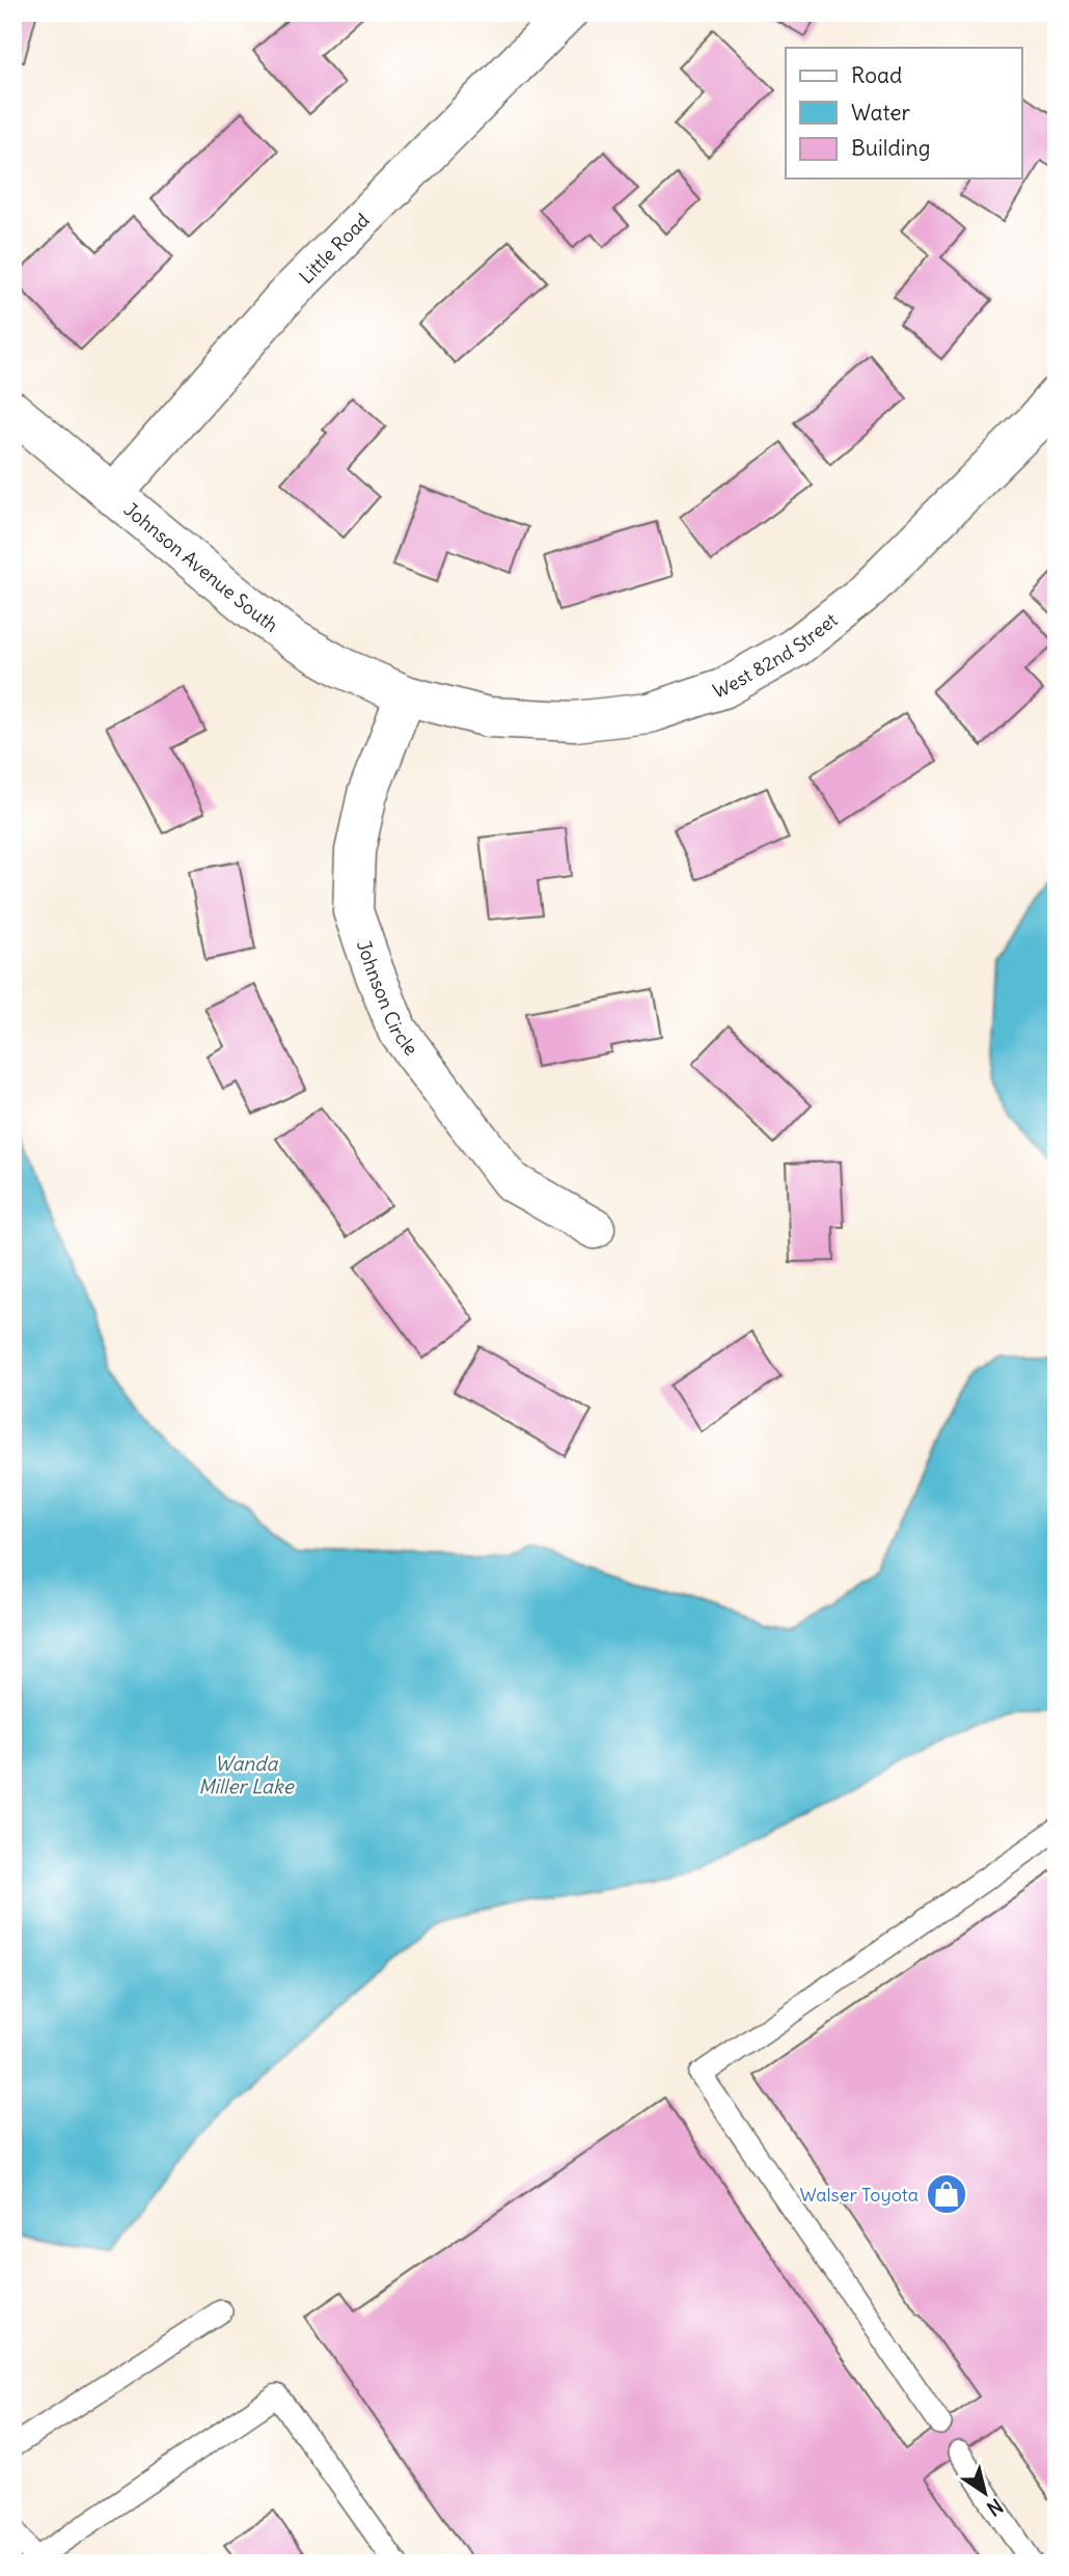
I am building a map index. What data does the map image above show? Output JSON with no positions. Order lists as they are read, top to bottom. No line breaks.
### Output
{"streets":{"street":["Little Road","Johnson Avenue South","West 82nd Street","Johnson Circle"]},"crossings":[["Little Road","Johnson Avenue South"],["Johnson Avenue South","West 82nd Street"],["Johnson Avenue South","Johnson Circle"],["West 82nd Street","Johnson Circle"]],"water":["Wanda Miller Lake"],"places":{"shop":["Walser Toyota"]},"legend":["Road","Water","Building"],"north":"bottom right"}
